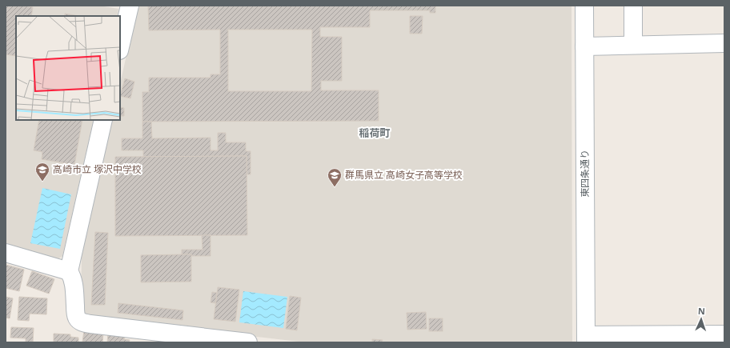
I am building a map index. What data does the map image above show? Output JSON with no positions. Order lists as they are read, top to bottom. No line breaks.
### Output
{"streets":{"street":["東四条通り"]},"districts":["稲荷町"],"places":{"school or university":["高崎市立 塚沢中学校","群馬県立 高崎女子高等学校"]},"north":"top"}
